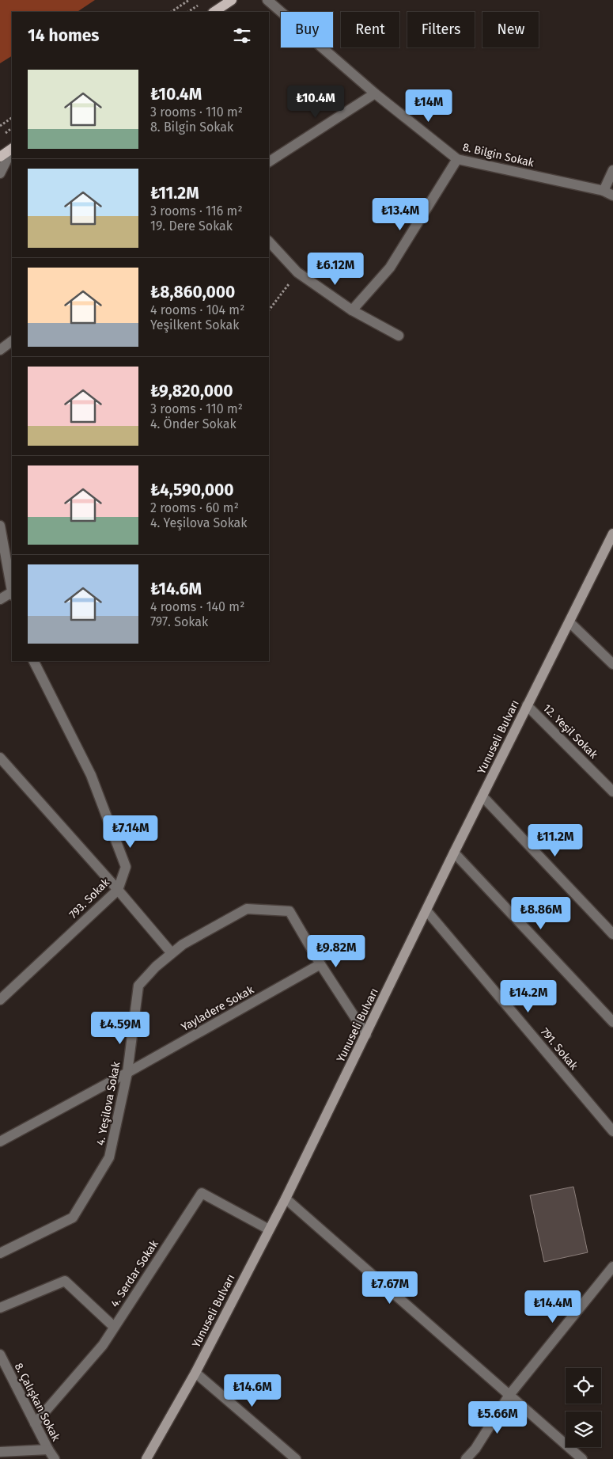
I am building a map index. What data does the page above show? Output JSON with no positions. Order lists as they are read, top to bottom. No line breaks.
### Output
{"streets":{"main road":["Yunuseli Bulvarı"],"street":["8. Bilgin Sokak","12. Yeşil Sokak","793. Sokak","Yayladere Sokak","791. Sokak","4. Yeşilova Sokak","4. Serdar Sokak","8. Çalışkan Sokak"]},"crossings":[["12. Yeşil Sokak","Yunuseli Bulvarı"],["Yunuseli Bulvarı","791. Sokak"],["Yunuseli Bulvarı","4. Serdar Sokak"],["Yayladere Sokak","4. Yeşilova Sokak"],["4. Serdar Sokak","8. Çalışkan Sokak"]],"page":{"chip":["Buy","Rent","Filters","New"],"heading":"14 homes","list":[{"name":"₺10.4M","note":"3 rooms · 110 m² · 8. Bilgin Sokak"},{"name":"₺11.2M","note":"3 rooms · 116 m² · 19. Dere Sokak"},{"name":"₺8,860,000","note":"4 rooms · 104 m² · Yeşilkent Sokak"},{"name":"₺9,820,000","note":"3 rooms · 110 m² · 4. Önder Sokak"},{"name":"₺4,590,000","note":"2 rooms · 60 m² · 4. Yeşilova Sokak"},{"name":"₺14.6M","note":"4 rooms · 140 m² · 797. Sokak"}],"price":["₺10.4M","₺14M","₺13.4M","₺6.12M","₺7.14M","₺11.2M","₺8.86M","₺9.82M","₺14.2M","₺4.59M","₺7.67M","₺14.4M","₺14.6M","₺5.66M"]}}
